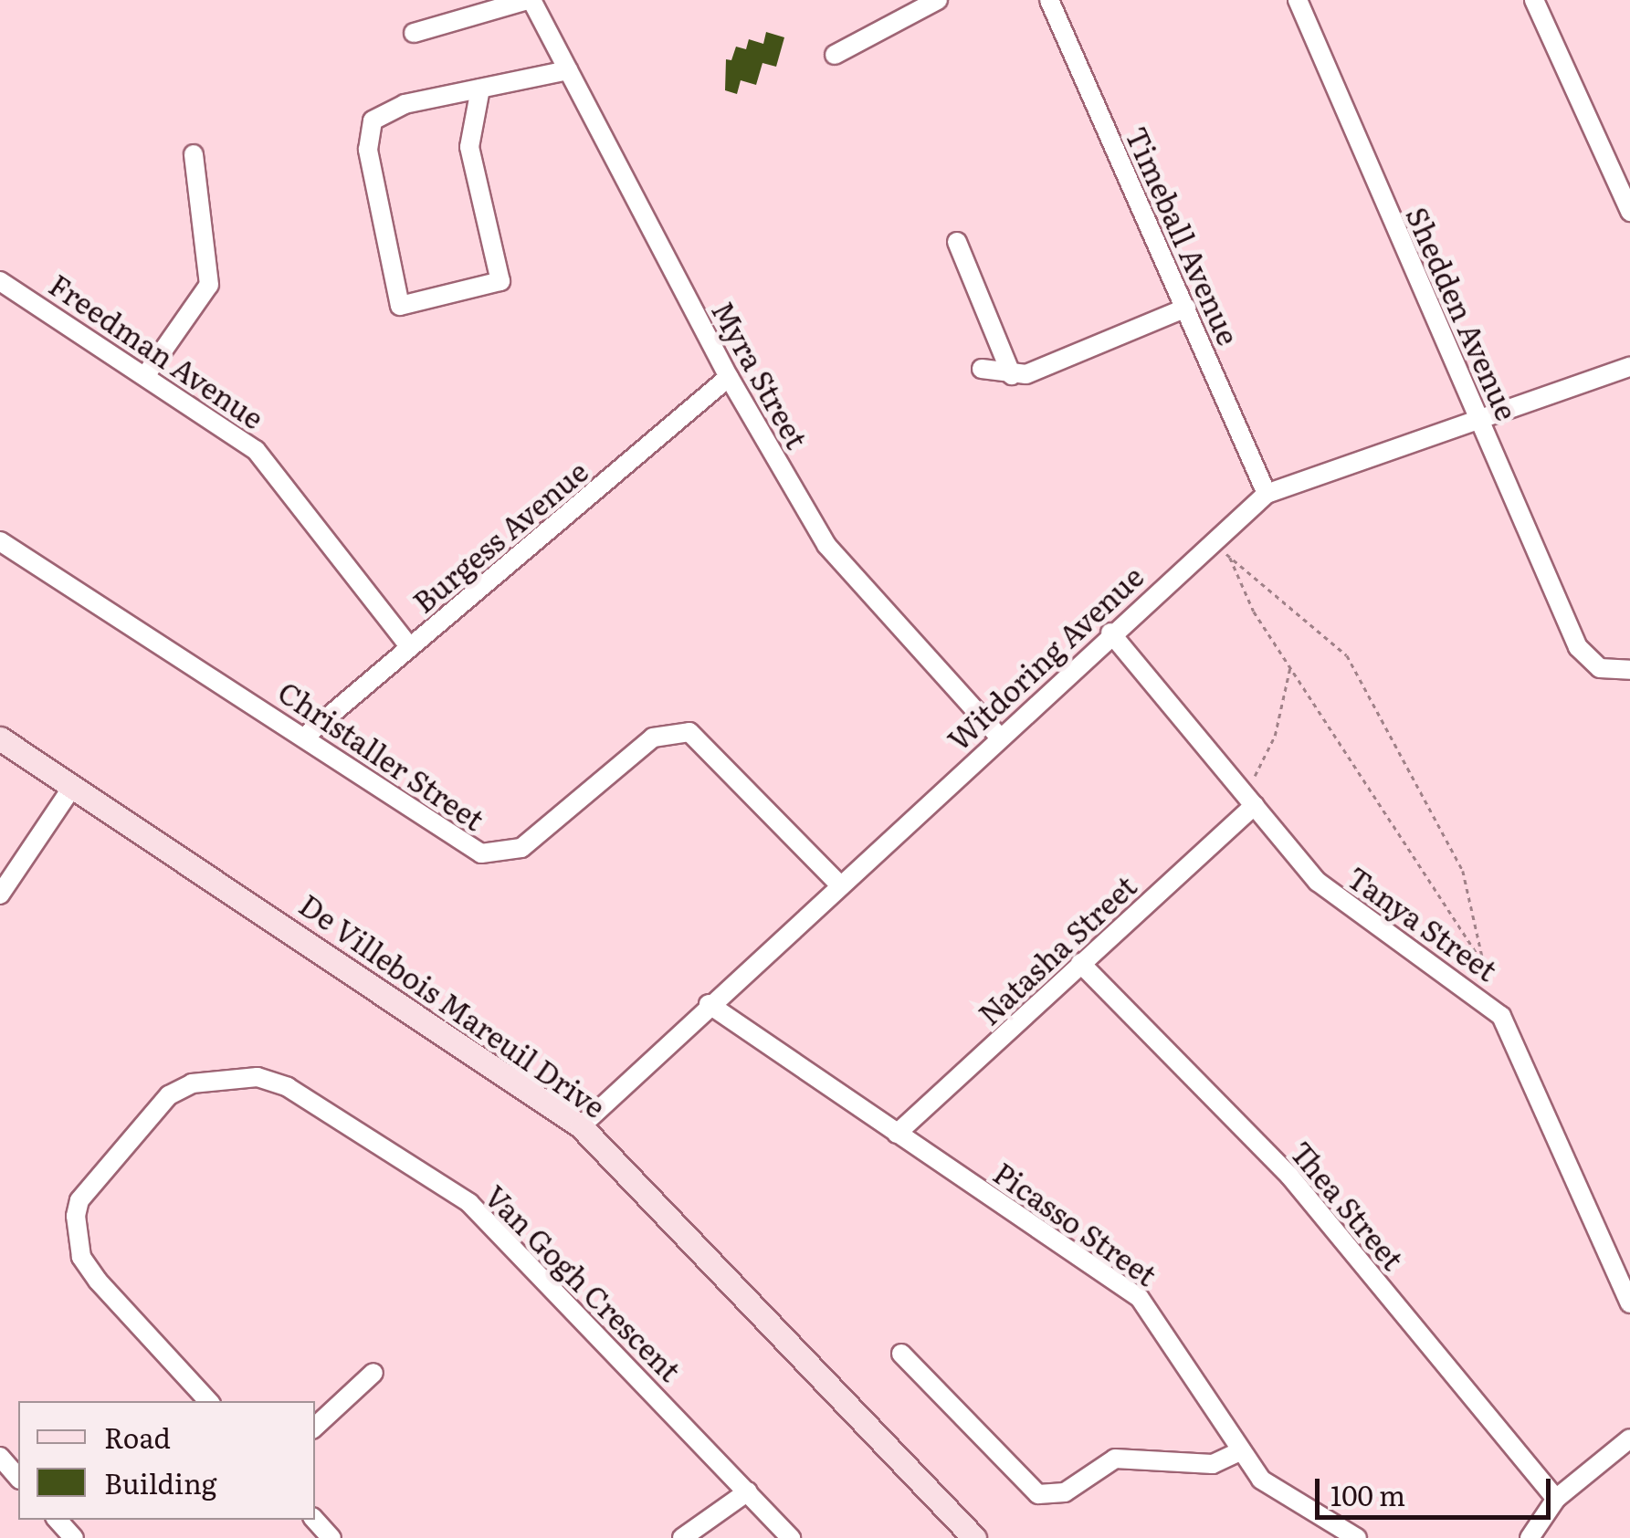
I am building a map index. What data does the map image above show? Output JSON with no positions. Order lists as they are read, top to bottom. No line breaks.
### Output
{"streets":{"main road":["De Villebois Mareuil Drive"],"street":["Timeball Avenue","Shedden Avenue","Freedman Avenue","Myra Street","Burgess Avenue","Witdoring Avenue","Christaller Street","Tanya Street","Natasha Street","Thea Street","Picasso Street","Van Gogh Crescent"]},"crossings":[["Timeball Avenue","Witdoring Avenue"],["Shedden Avenue","Witdoring Avenue"],["Freedman Avenue","Burgess Avenue"],["Myra Street","Burgess Avenue"],["Myra Street","Witdoring Avenue"],["Burgess Avenue","Christaller Street"],["Witdoring Avenue","Christaller Street"],["Witdoring Avenue","Tanya Street"],["Witdoring Avenue","De Villebois Mareuil Drive"],["Witdoring Avenue","Picasso Street"],["Tanya Street","Natasha Street"],["Natasha Street","Thea Street"],["Natasha Street","Picasso Street"]],"legend":["Road","Building"],"scale_bar":"100 m"}
